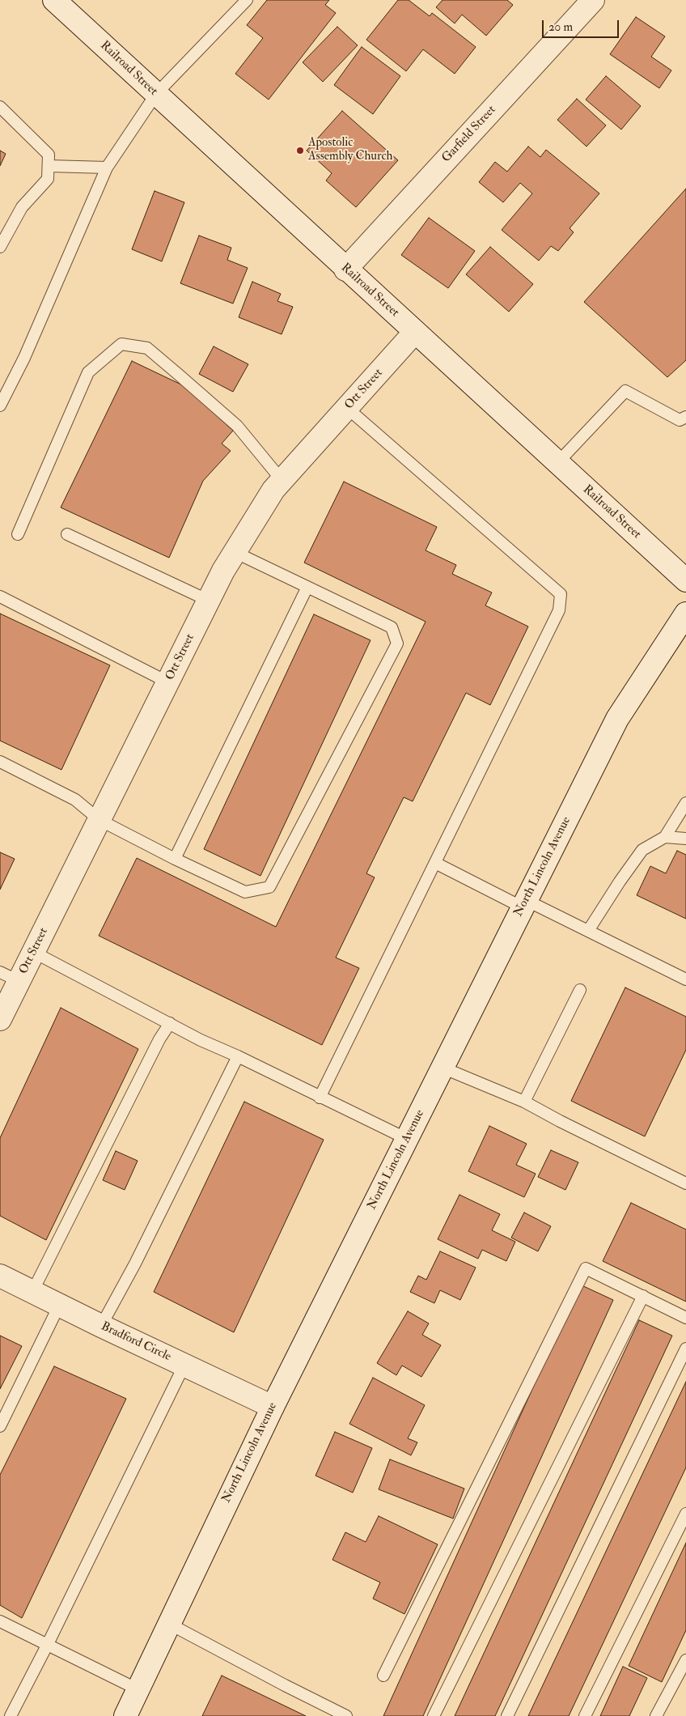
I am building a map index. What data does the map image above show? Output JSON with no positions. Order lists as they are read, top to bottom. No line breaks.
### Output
{"streets":{"main road":["Railroad Street","Garfield Street","Ott Street","North Lincoln Avenue","Bradford Circle"]},"crossings":[["Railroad Street","Garfield Street"],["Railroad Street","Ott Street"],["North Lincoln Avenue","Bradford Circle"]],"places":["Apostolic Assembly Church"],"scale_bar":"20 m"}
